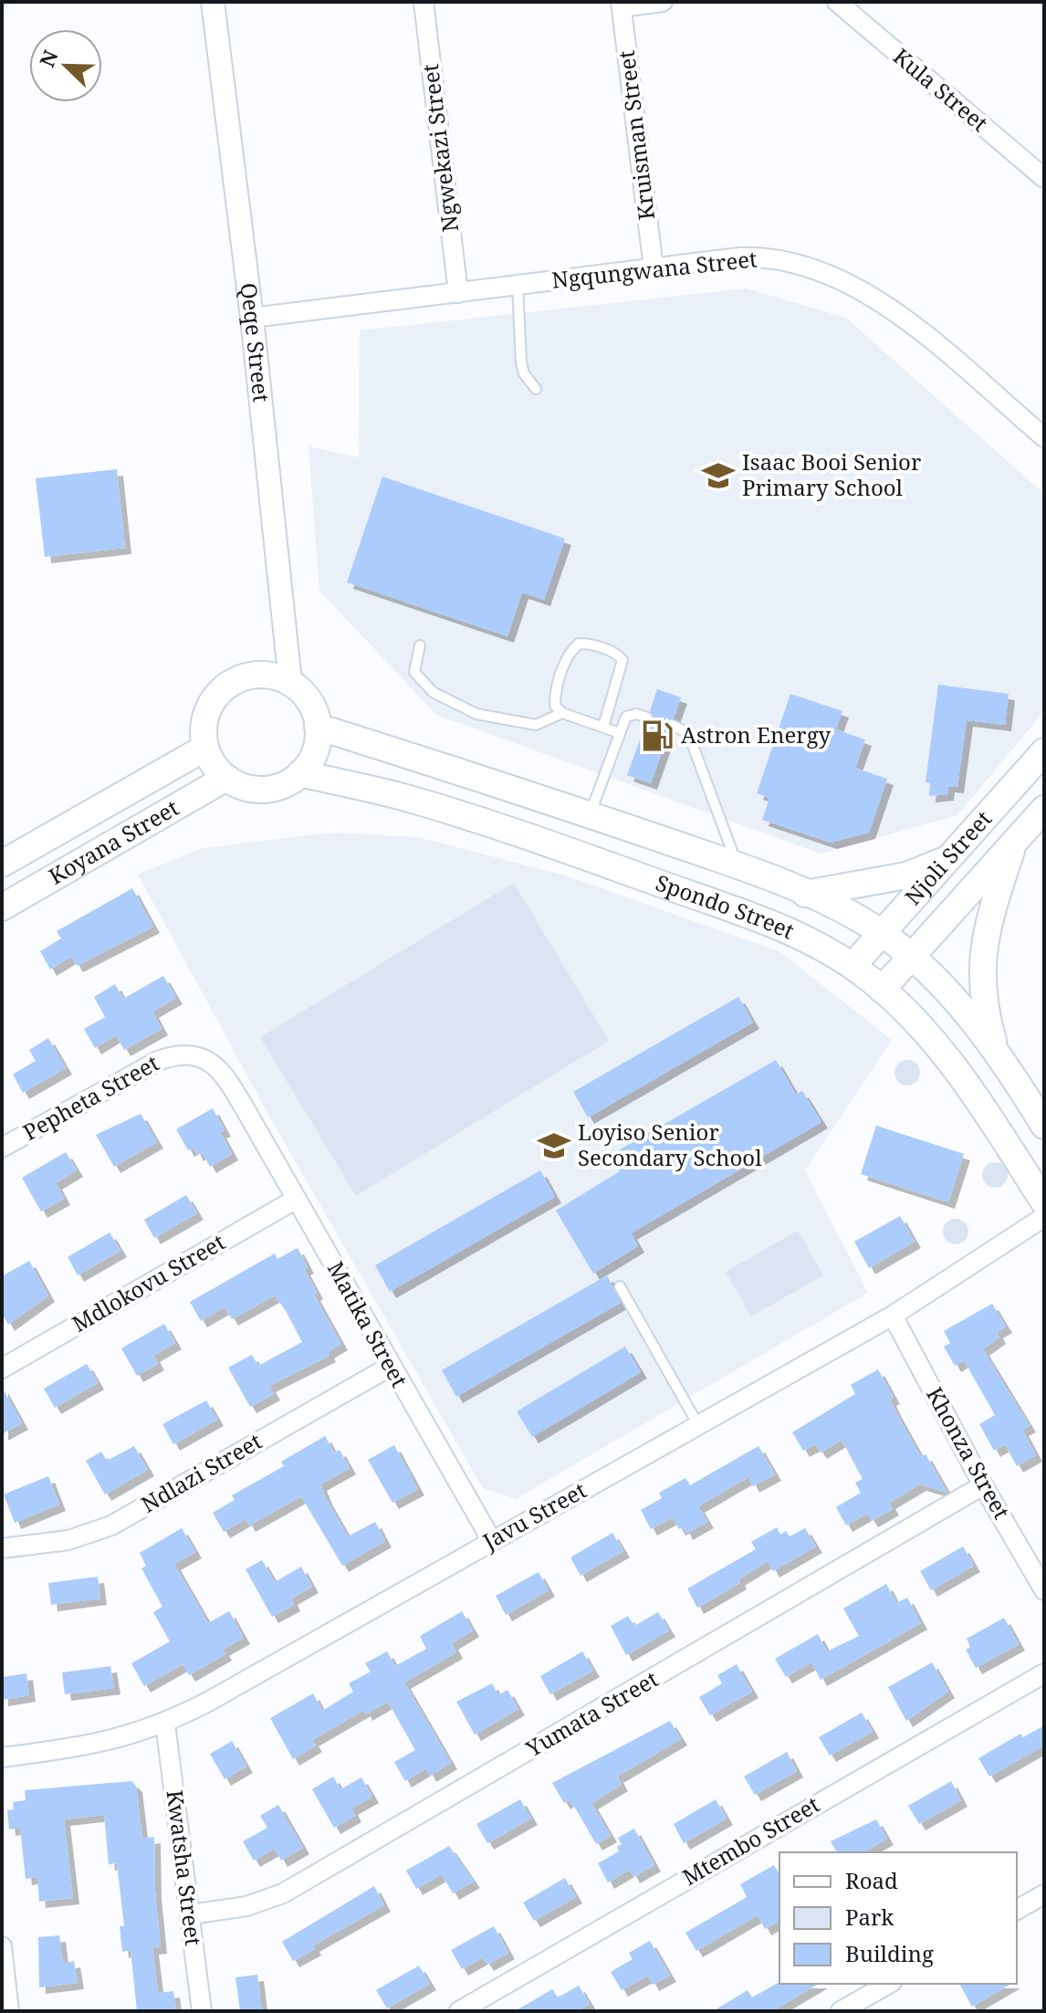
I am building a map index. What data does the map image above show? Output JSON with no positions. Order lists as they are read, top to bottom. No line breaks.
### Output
{"streets":{"main road":["Koyana Street","Njoli Street","Spondo Street"],"street":["Kula Street","Kruisman Street","Ngwekazi Street","Ngqungwana Street","Qeqe Street","Pepheta Street","Mdlokovu Street","Matika Street","Khonza Street","Ndlazi Street","Javu Street","Yumata Street","Mtembo Street","Kwatsha Street"]},"crossings":[["Kruisman Street","Ngqungwana Street"],["Ngwekazi Street","Ngqungwana Street"],["Ngqungwana Street","Qeqe Street"],["Qeqe Street","Koyana Street"],["Qeqe Street","Spondo Street"],["Koyana Street","Spondo Street"],["Njoli Street","Spondo Street"],["Pepheta Street","Matika Street"],["Mdlokovu Street","Matika Street"],["Matika Street","Ndlazi Street"],["Matika Street","Javu Street"],["Khonza Street","Javu Street"],["Khonza Street","Yumata Street"],["Javu Street","Kwatsha Street"],["Yumata Street","Kwatsha Street"]],"places":{"school or university":["Isaac Booi Senior Primary School","Loyiso Senior Secondary School"],"fuel station":["Astron Energy"]},"legend":["Road","Park","Building"],"north":"top left"}
